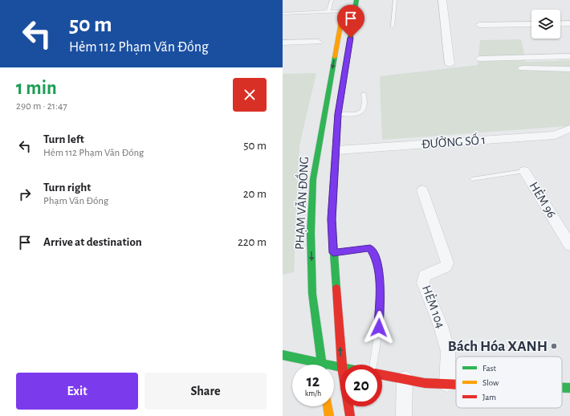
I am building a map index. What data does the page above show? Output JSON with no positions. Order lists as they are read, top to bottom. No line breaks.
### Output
{"streets":{"main road":["PHẠM VĂN ĐỒNG"],"street":["ĐƯỜNG SỐ 1","HẺM 96","HẺM 104"]},"places":["Bách Hóa XANH"],"legend":["Fast","Slow","Jam"],"page":{"turn":["50 m","Hẻm 112 Phạm Văn Đồng"],"heading":["1 min","290 m · 21:47"],"list":[{"name":"Turn left","note":"Hẻm 112 Phạm Văn Đồng","value":"50 m"},{"name":"Turn right","note":"Phạm Văn Đồng","value":"20 m"},{"name":"Arrive at destination","value":"220 m"}],"speed":"12 km/h","limit":"20","buttons":["Exit","Share"]}}
